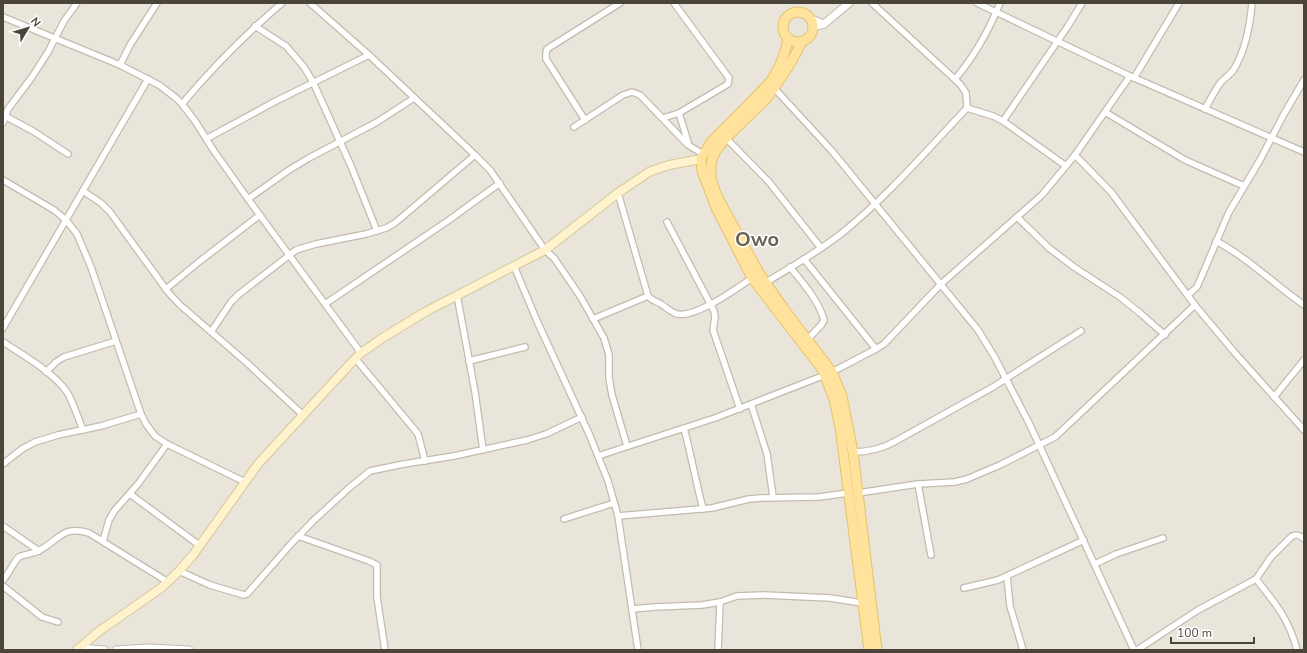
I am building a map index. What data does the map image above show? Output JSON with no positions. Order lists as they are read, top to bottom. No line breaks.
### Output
{"districts":["Owo"],"scale_bar":"100 m","north":"top right"}
